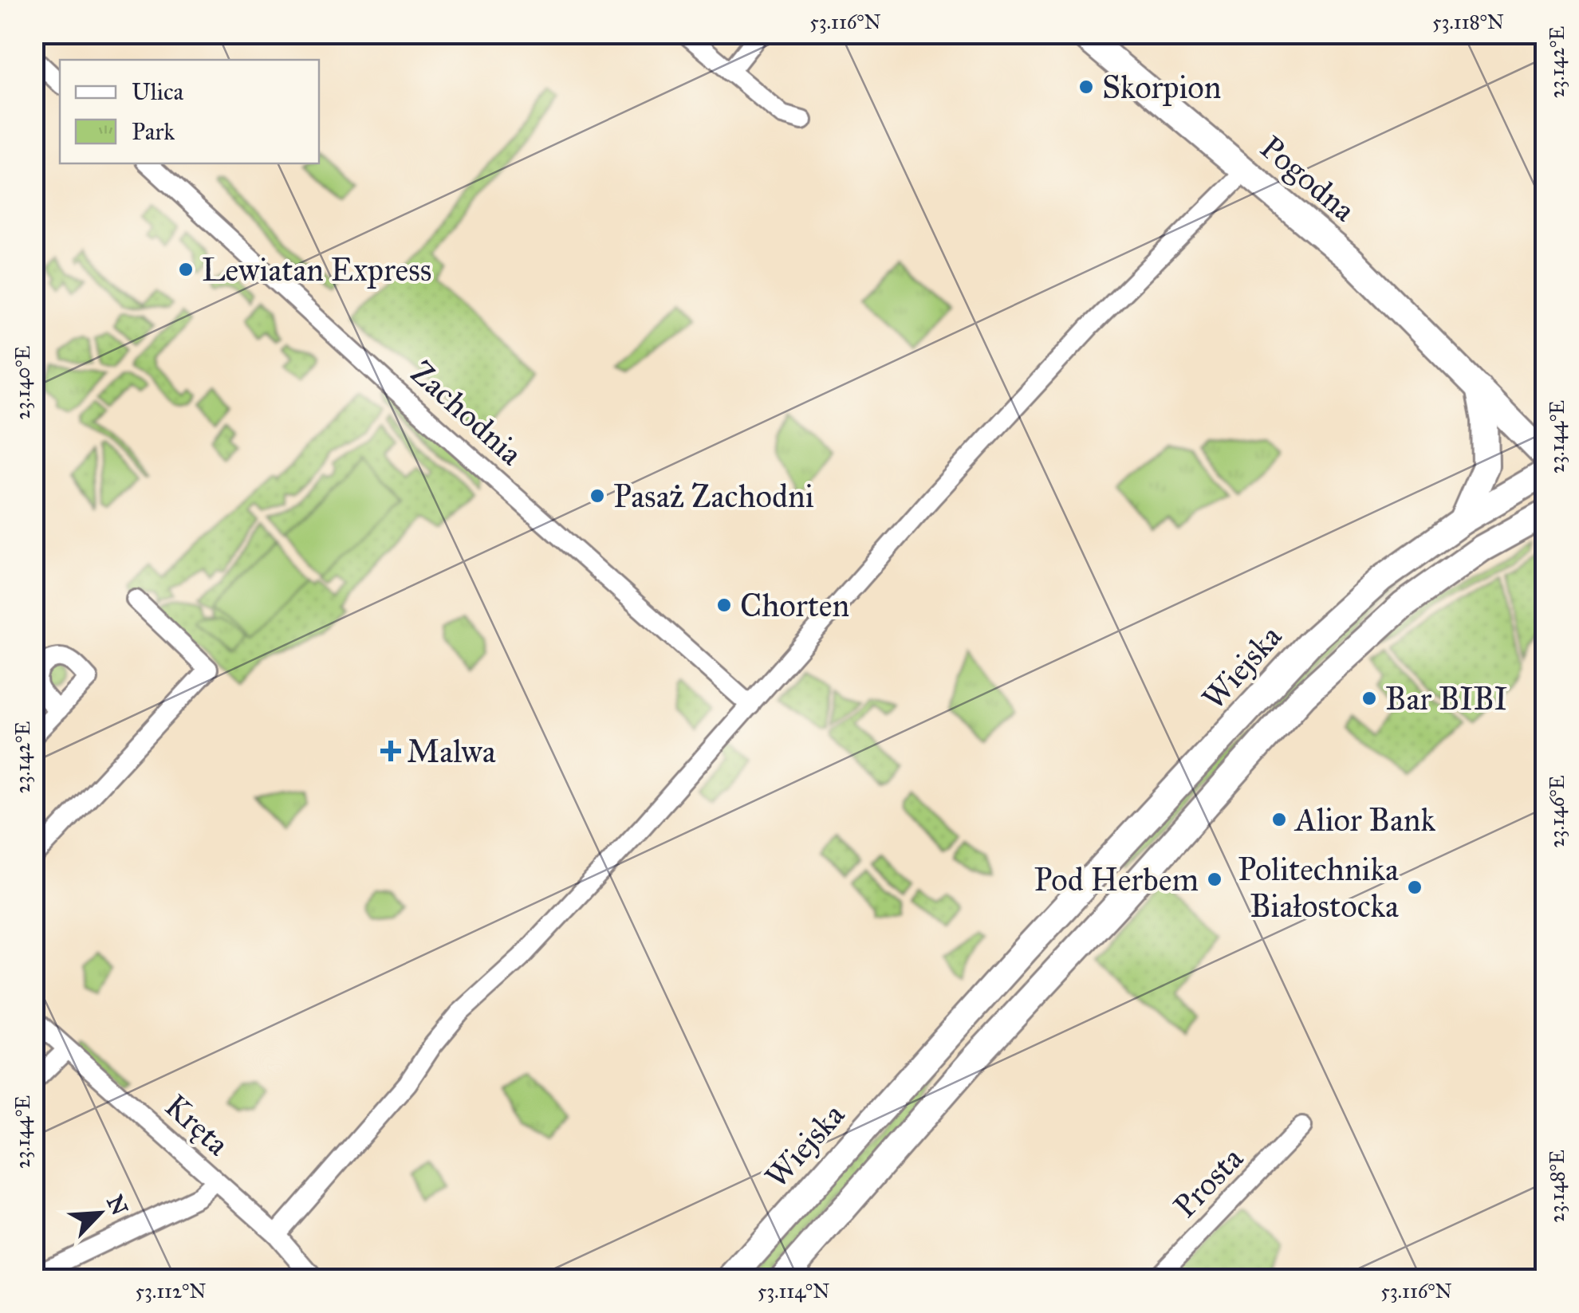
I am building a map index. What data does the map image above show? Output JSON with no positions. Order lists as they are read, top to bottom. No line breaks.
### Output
{"streets":{"main road":["Pogodna","Wiejska"],"street":["Zachodnia","Kręta","Prosta"]},"places":{"other":["Skorpion","Lewiatan Express","Pasaż Zachodni","Chorten","Bar BIBI","Alior Bank","Pod Herbem","Politechnika Białostocka"],"health":["Malwa"]},"legend":["Ulica","Park"],"north":"top right","coordinates":["53.116°N","53.118°N","23.142°E","23.140°E","23.144°E","23.146°E","23.148°E","53.112°N","53.114°N"]}
